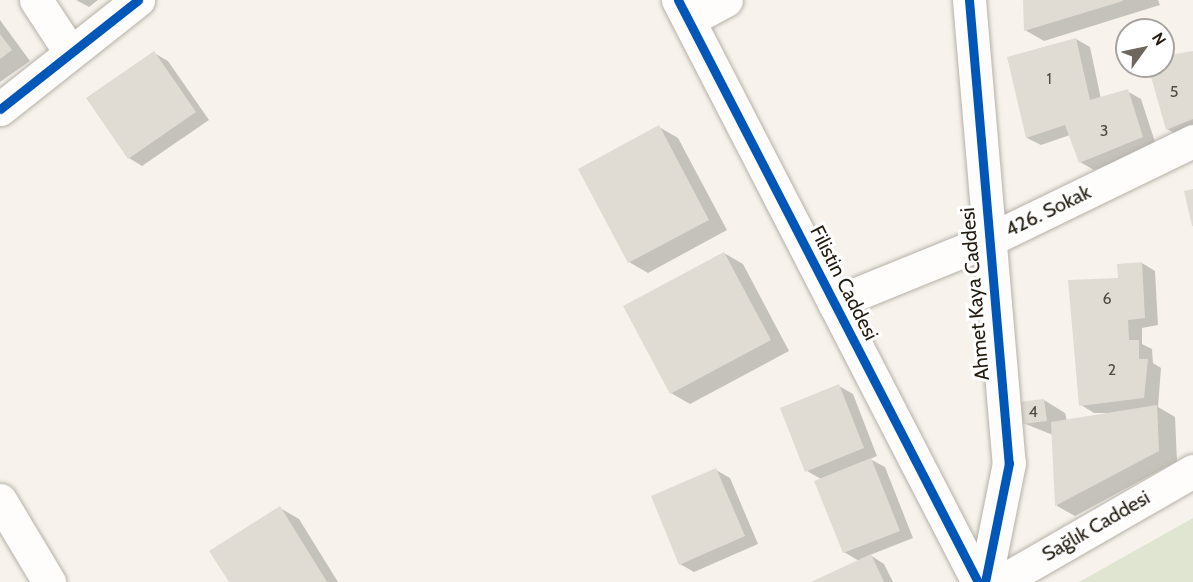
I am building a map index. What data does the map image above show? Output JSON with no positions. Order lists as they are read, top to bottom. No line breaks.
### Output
{"streets":{"street":["426. Sokak","Filistin Caddesi","Ahmet Kaya Caddesi","Sağlık Caddesi"]},"crossings":[["426. Sokak","Filistin Caddesi"],["426. Sokak","Ahmet Kaya Caddesi"]],"house_numbers":["1","5","3","6","2","4"],"north":"top right"}
